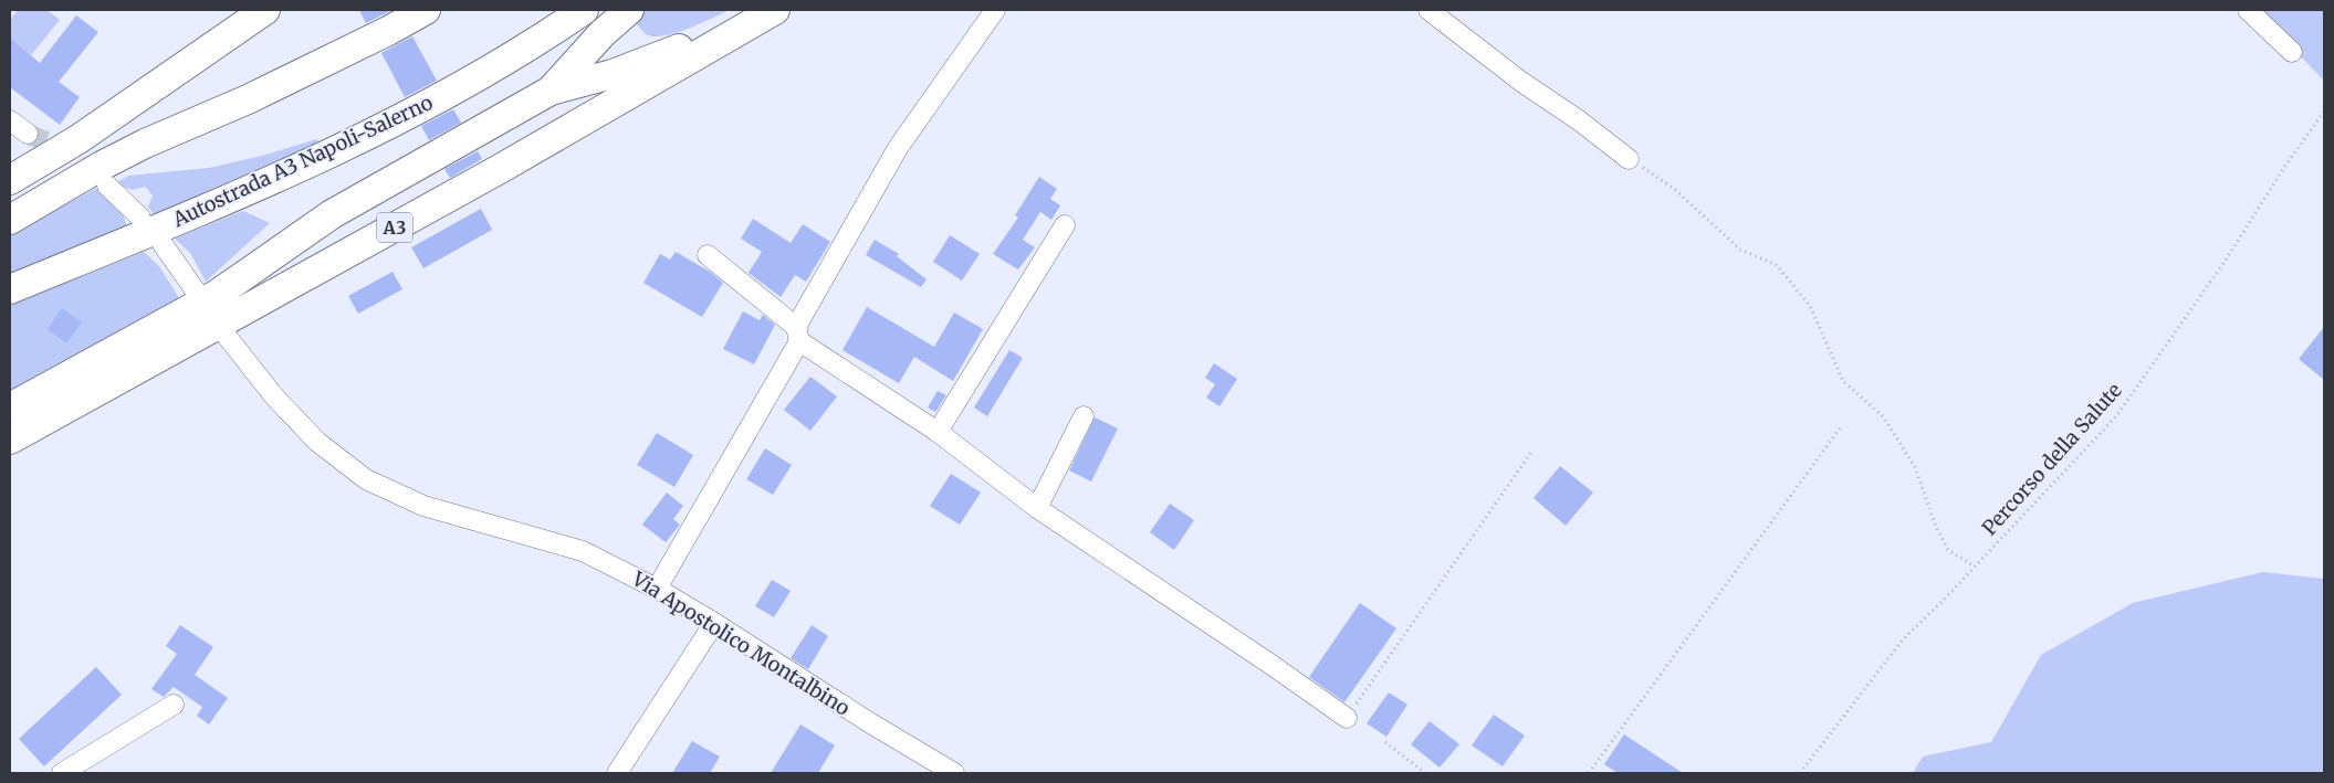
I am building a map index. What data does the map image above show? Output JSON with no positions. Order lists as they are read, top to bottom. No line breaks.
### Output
{"streets":{"highway":["Autostrada A3 Napoli-Salerno","A3"],"street":["Via Apostolico Montalbino"],"path":["Percorso della Salute"]}}
